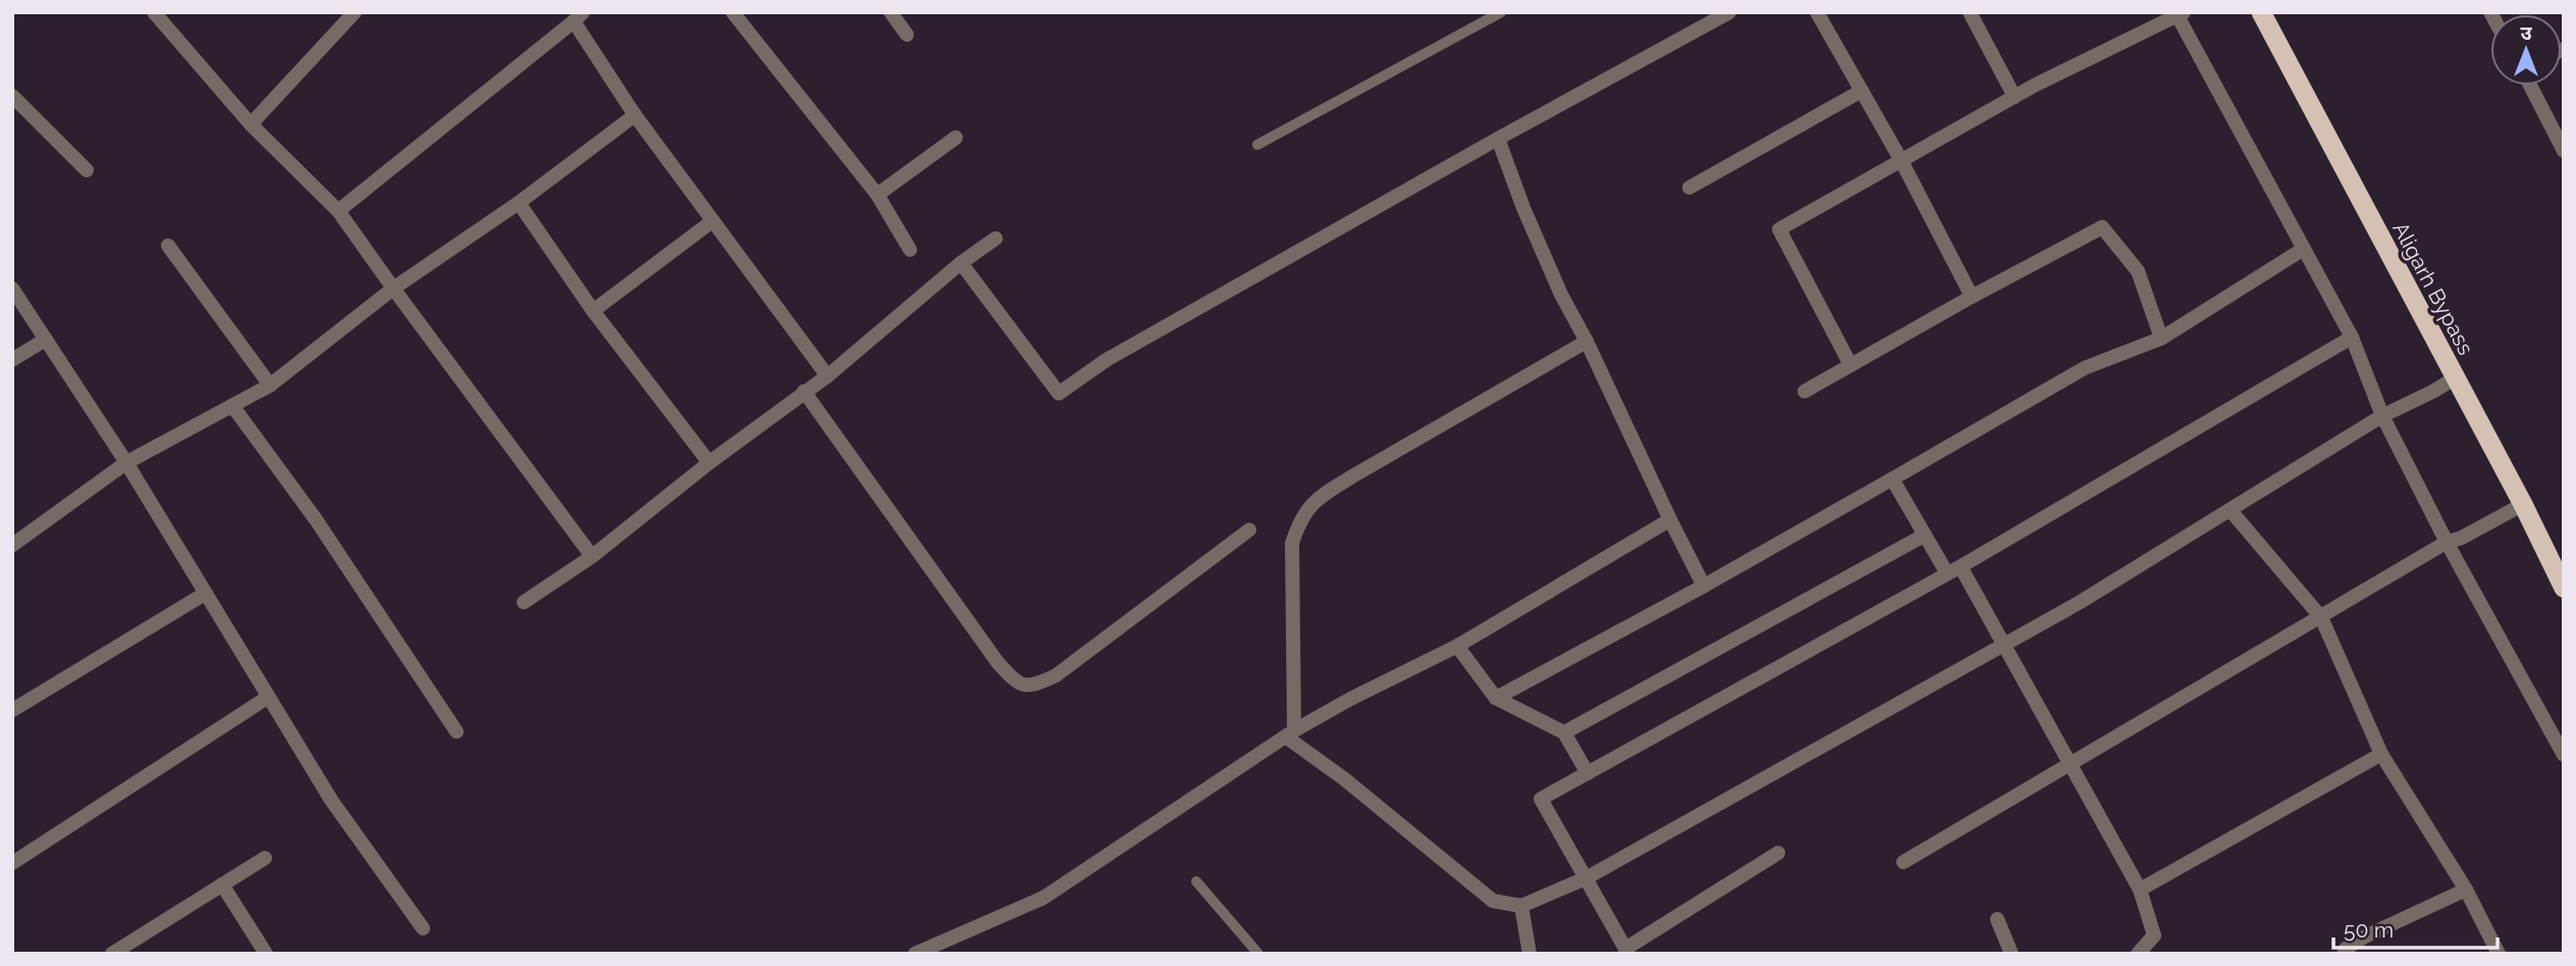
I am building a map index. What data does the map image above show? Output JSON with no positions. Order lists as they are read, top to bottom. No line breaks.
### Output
{"streets":{"highway":["Aligarh Bypass"]},"scale_bar":"50 m","north":"top"}
